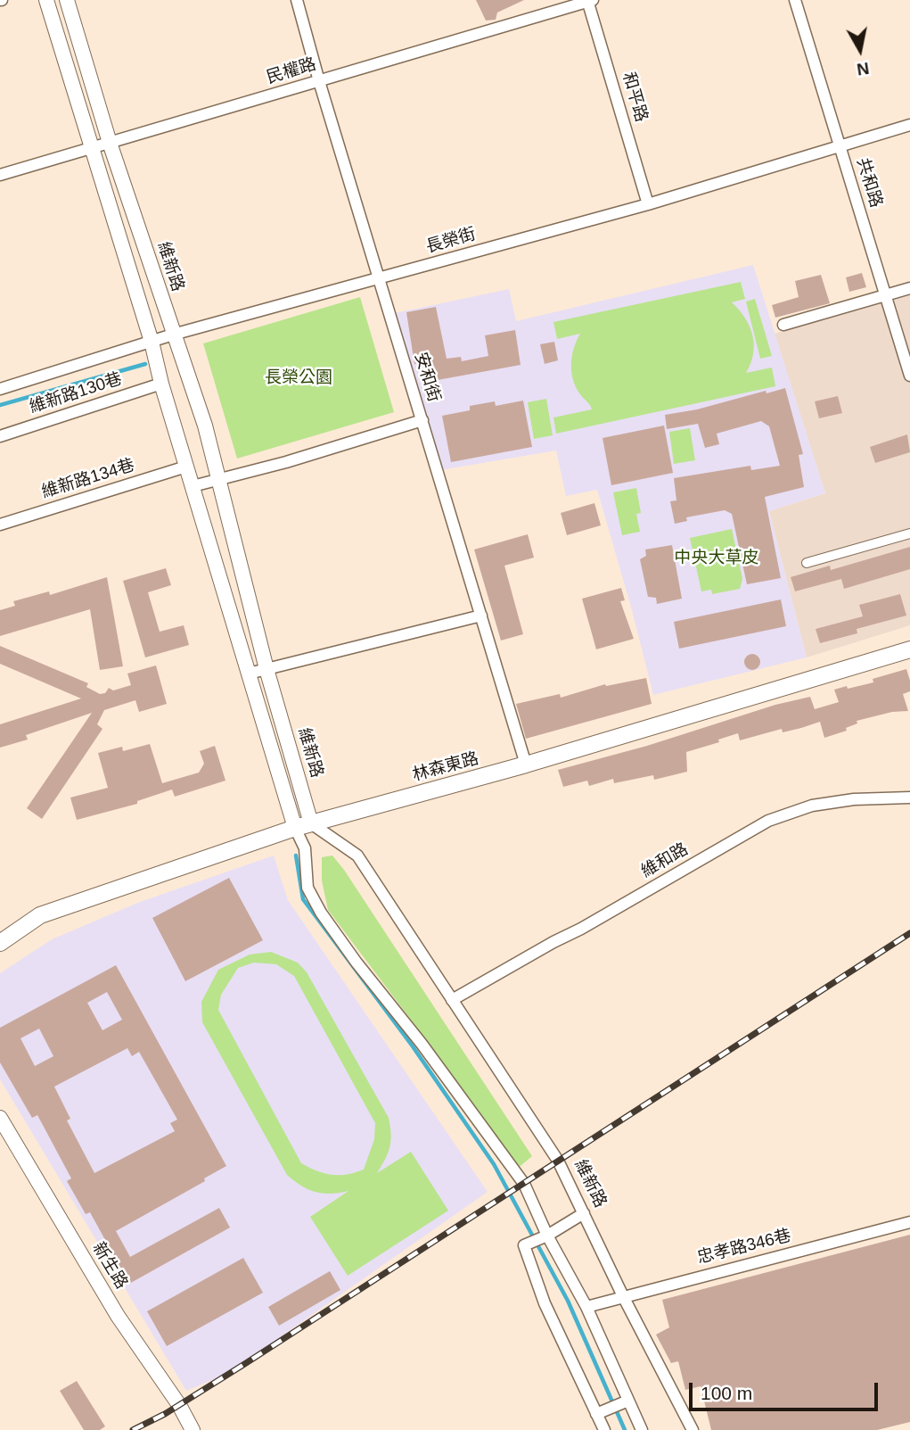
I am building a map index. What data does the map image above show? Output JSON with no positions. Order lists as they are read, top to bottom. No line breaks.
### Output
{"streets":{"main road":["林森東路"],"street":["民權路","和平路","共和路","長榮街","維新路","安和街","維新路130巷","維新路134巷","維和路","忠孝路346巷","新生路"]},"crossings":[["民權路","和平路"],["民權路","維新路"],["民權路","安和街"],["和平路","長榮街"],["共和路","長榮街"],["長榮街","維新路"],["長榮街","安和街"],["維新路","林森東路"],["維新路","維和路"],["維新路","忠孝路346巷"],["安和街","林森東路"]],"parks":["長榮公園","中央大草皮"],"scale_bar":"100 m","north":"bottom"}
